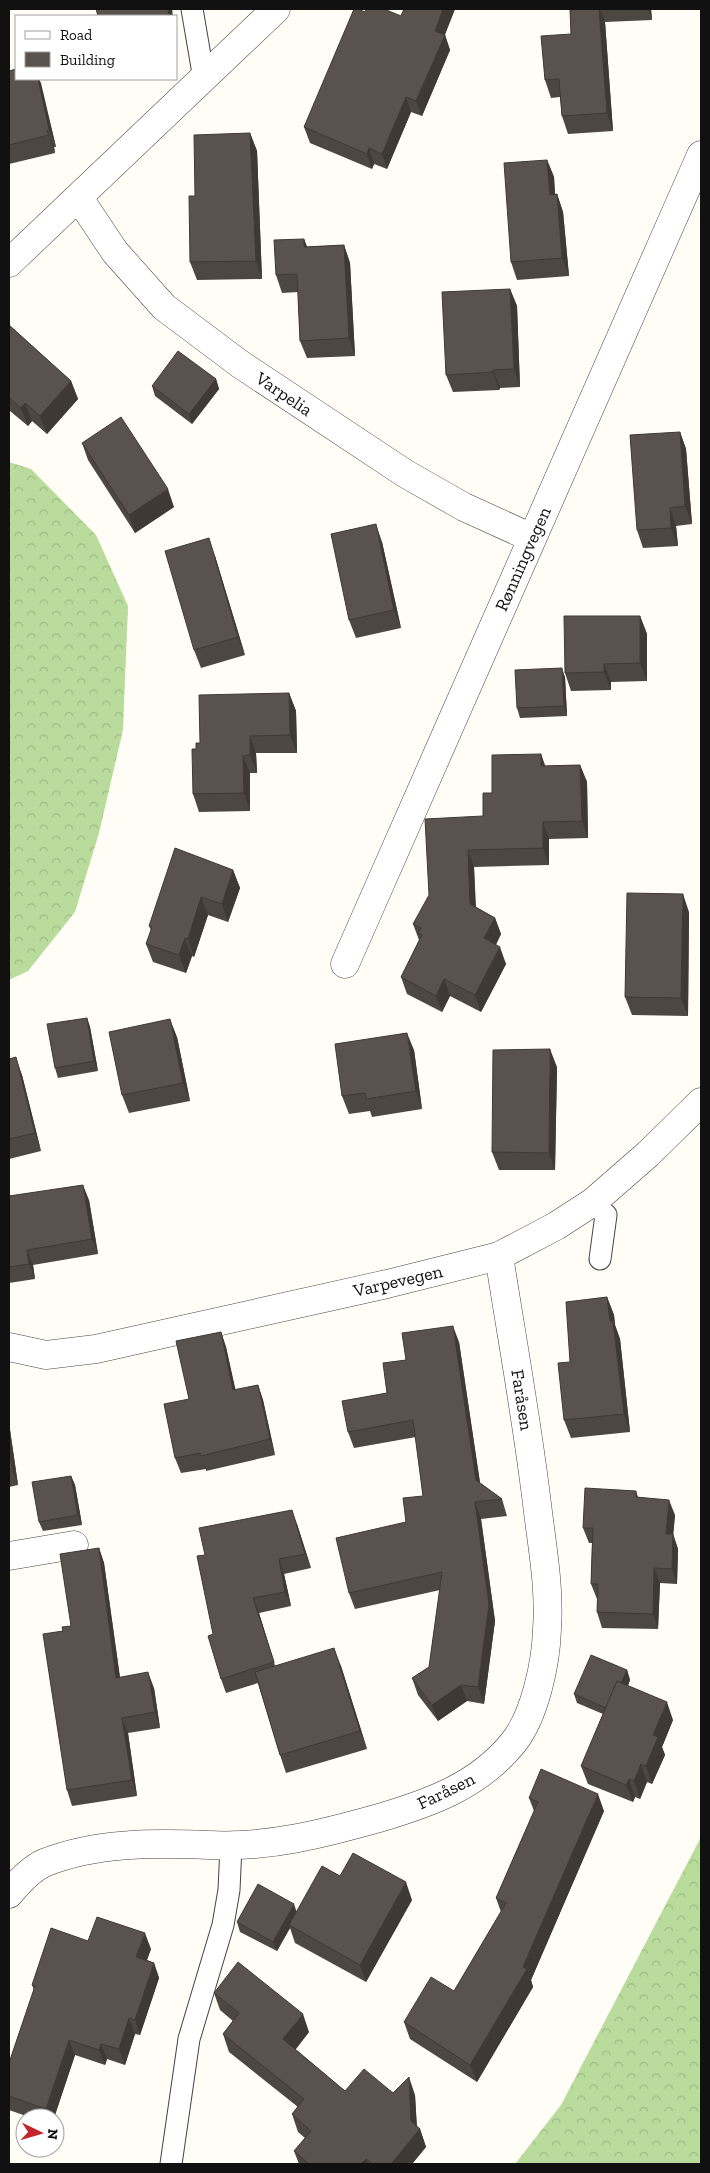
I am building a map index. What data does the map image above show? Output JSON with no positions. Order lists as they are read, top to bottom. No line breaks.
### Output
{"streets":{"street":["Varpelia","Rønningvegen","Varpevegen","Faråsen"]},"crossings":[["Varpelia","Rønningvegen"],["Varpevegen","Faråsen"]],"legend":["Road","Building"],"north":"right"}
